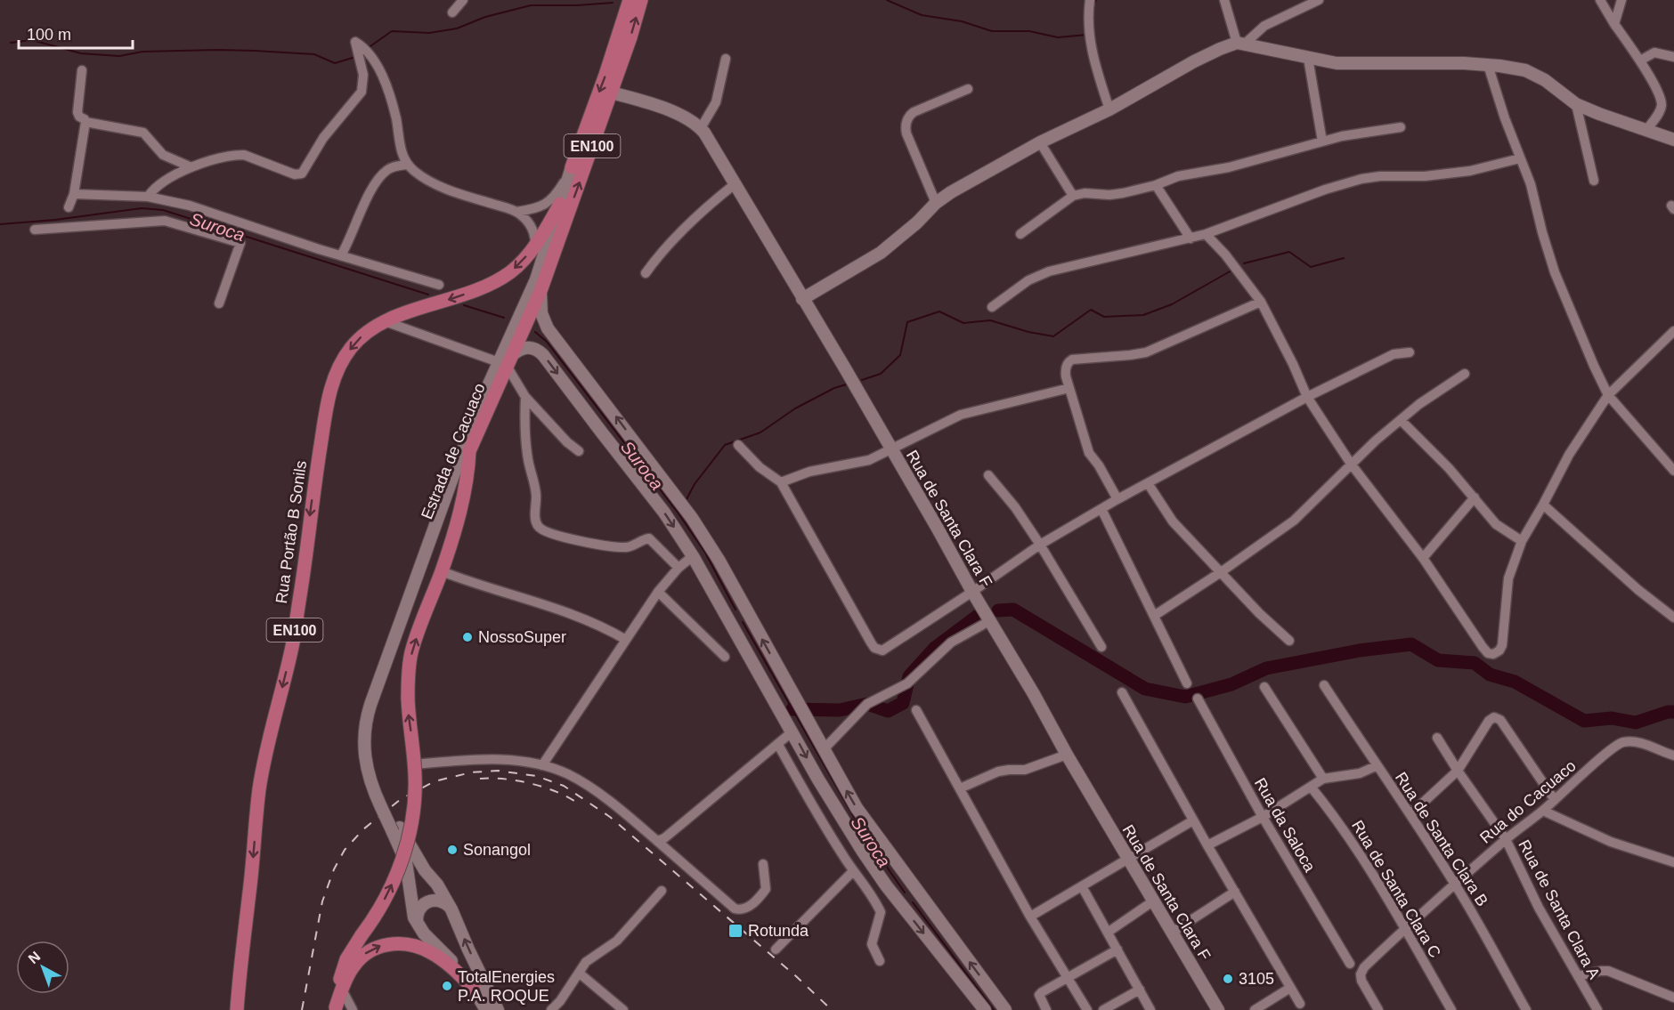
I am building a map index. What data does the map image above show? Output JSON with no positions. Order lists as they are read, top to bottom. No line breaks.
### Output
{"streets":{"main road":["EN100","Estrada de Cacuaco","Rua de Santa Clara F","Rua Portão B Sonils"],"street":["Rua do Cacuaco","Rua da Saloca","Rua de Santa Clara B","Rua de Santa Clara C","Rua de Santa Clara A"]},"crossings":[["EN100","Estrada de Cacuaco"],["Estrada de Cacuaco","Rua de Santa Clara F"],["Estrada de Cacuaco","Rua Portão B Sonils"],["Rua do Cacuaco","Rua de Santa Clara B"],["Rua do Cacuaco","Rua de Santa Clara C"],["Rua do Cacuaco","Rua de Santa Clara A"],["Rua da Saloca","Rua de Santa Clara B"],["Rua de Santa Clara B","Rua de Santa Clara C"]],"one_way":["Rua Portão B Sonils"],"water":["Suroca"],"places":{"other":["NossoSuper","Sonangol","3105","TotalEnergies P.A. ROQUE"],"transit":["Rotunda"]},"scale_bar":"100 m","north":"top left"}
